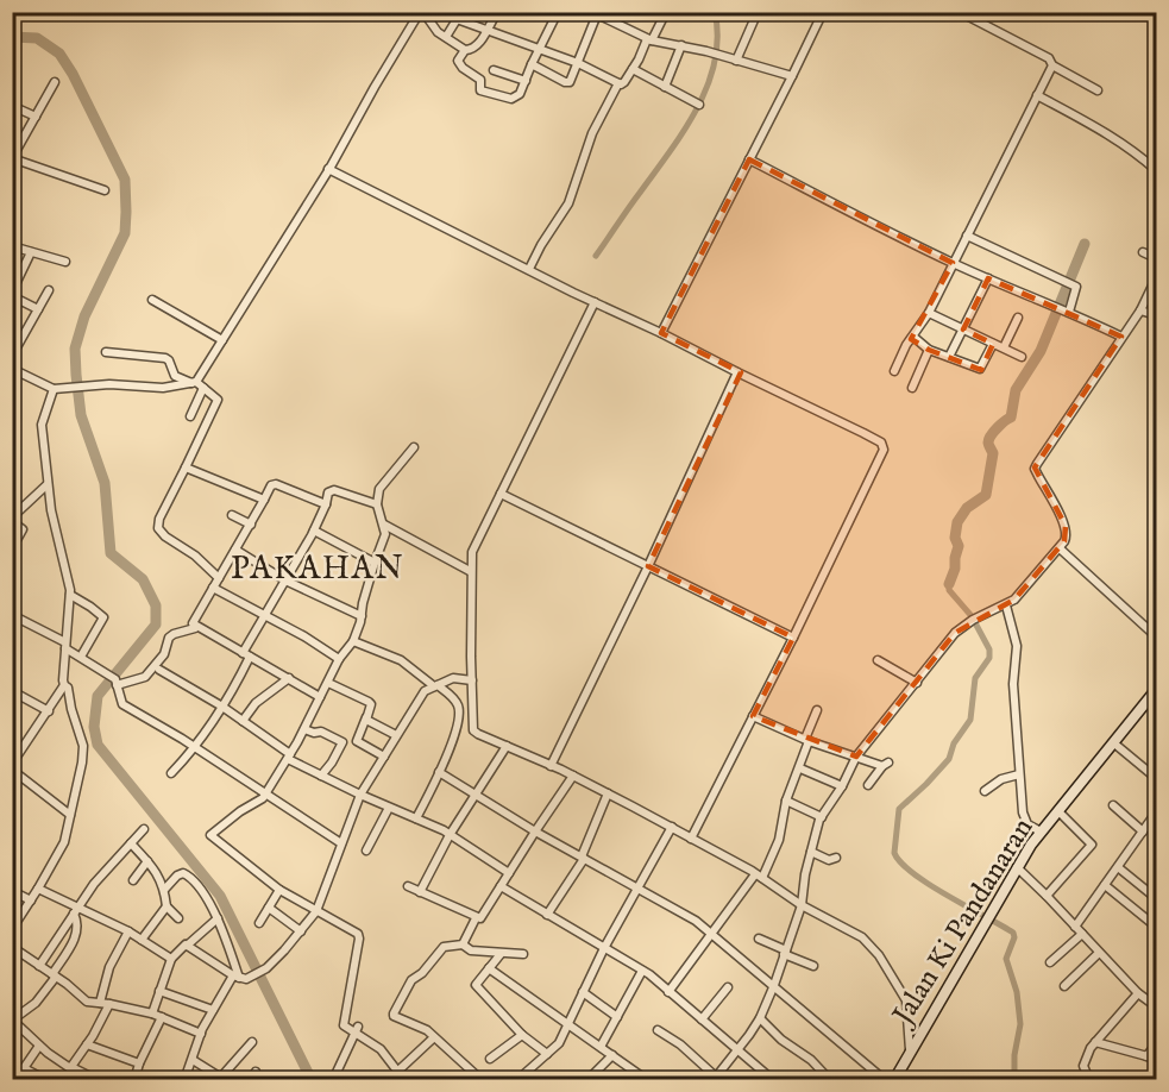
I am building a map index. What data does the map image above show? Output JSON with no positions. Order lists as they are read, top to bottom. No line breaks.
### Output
{"streets":{"main road":["Jalan Ki Pandanaran"]},"districts":["PAKAHAN"]}
